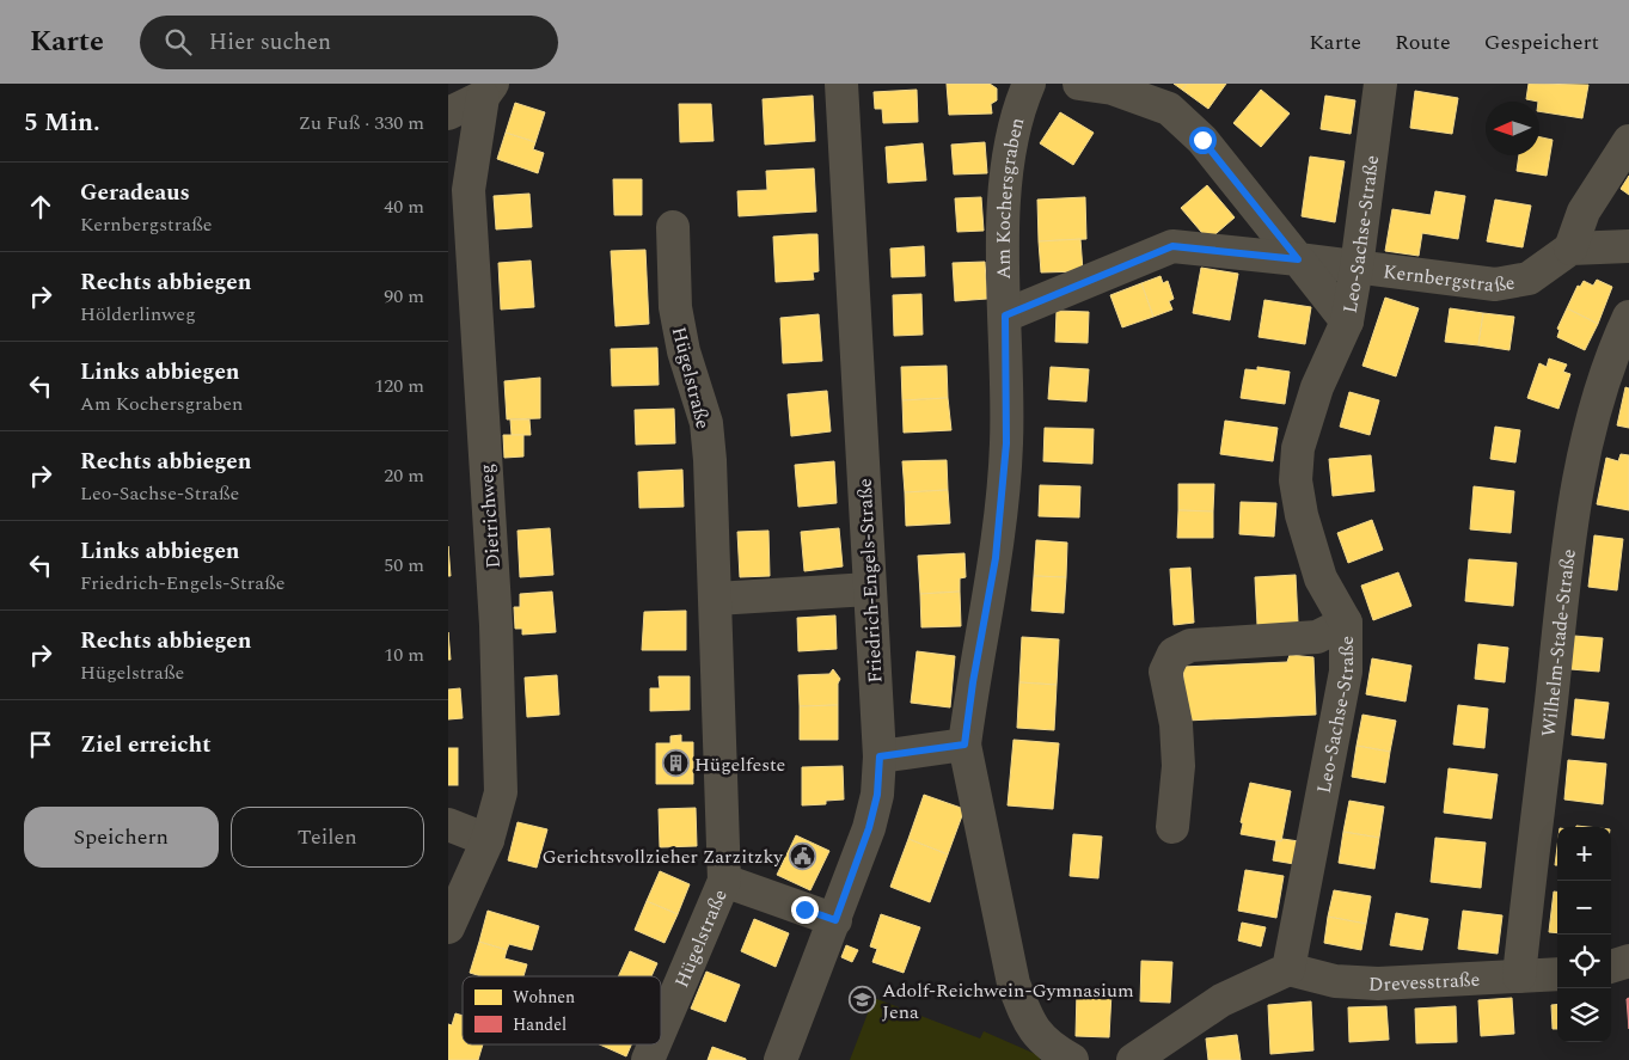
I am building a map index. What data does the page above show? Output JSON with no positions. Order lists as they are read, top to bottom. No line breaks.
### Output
{"streets":{"street":["Am Kochersgraben","Leo-Sachse-Straße","Kernbergstraße","Hügelstraße","Dietrichweg","Friedrich-Engels-Straße","Wilhelm-Stade-Straße","Drevesstraße"]},"crossings":[["Am Kochersgraben","Kernbergstraße"],["Leo-Sachse-Straße","Kernbergstraße"],["Leo-Sachse-Straße","Drevesstraße"],["Hügelstraße","Friedrich-Engels-Straße"],["Wilhelm-Stade-Straße","Drevesstraße"]],"places":{"building":["Hügelfeste"],"public building":["Gerichtsvollzieher Zarzitzky"],"school or university":["Adolf-Reichwein-Gymnasium Jena"]},"legend":["Wohnen","Handel"],"north":"left","page":{"header":"Karte","search":"Hier suchen","nav":["Karte","Route","Gespeichert"],"heading":["5 Min.","Zu Fuß · 330 m"],"list":[["Geradeaus","Kernbergstraße","40 m"],["Rechts abbiegen","Hölderlinweg","90 m"],["Links abbiegen","Am Kochersgraben","120 m"],["Rechts abbiegen","Leo-Sachse-Straße","20 m"],["Links abbiegen","Friedrich-Engels-Straße","50 m"],["Rechts abbiegen","Hügelstraße","10 m"],"Ziel erreicht"],"buttons":["Speichern","Teilen"],"map_buttons":["+","−"]}}
